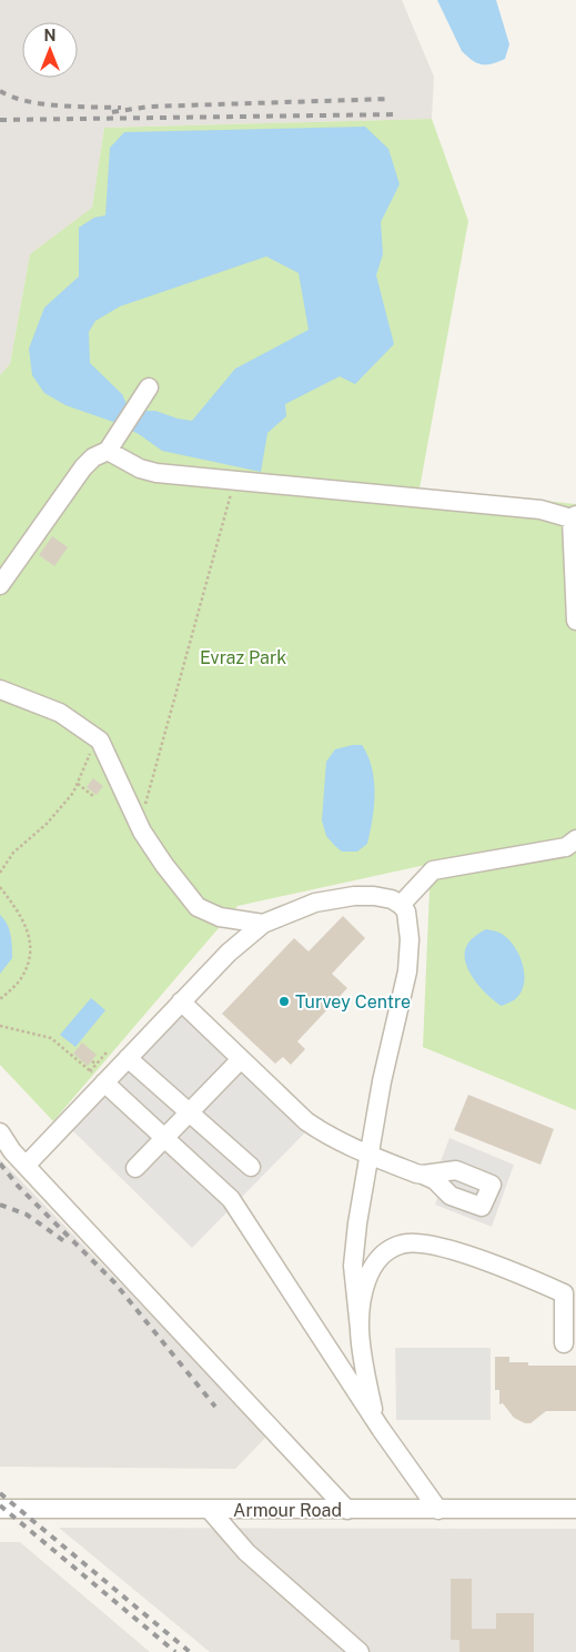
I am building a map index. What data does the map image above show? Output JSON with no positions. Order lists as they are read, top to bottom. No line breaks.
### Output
{"streets":{"street":["Armour Road"]},"parks":["Evraz Park"],"places":["Turvey Centre"],"north":"top"}
